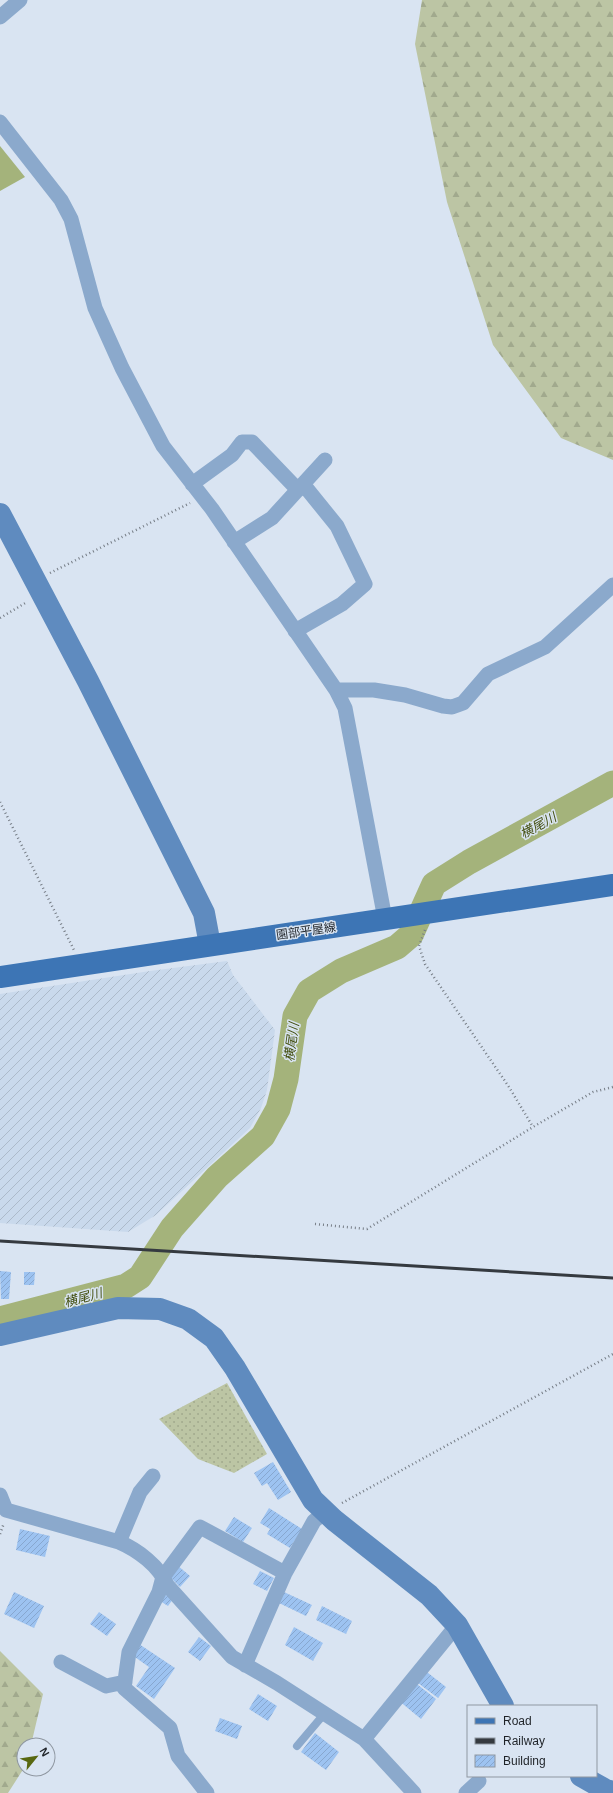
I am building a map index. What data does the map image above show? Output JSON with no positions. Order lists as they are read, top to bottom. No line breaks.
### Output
{"streets":{"main road":["園部平屋線"]},"water":["横尾川"],"legend":["Road","Railway","Building"],"north":"top right"}
